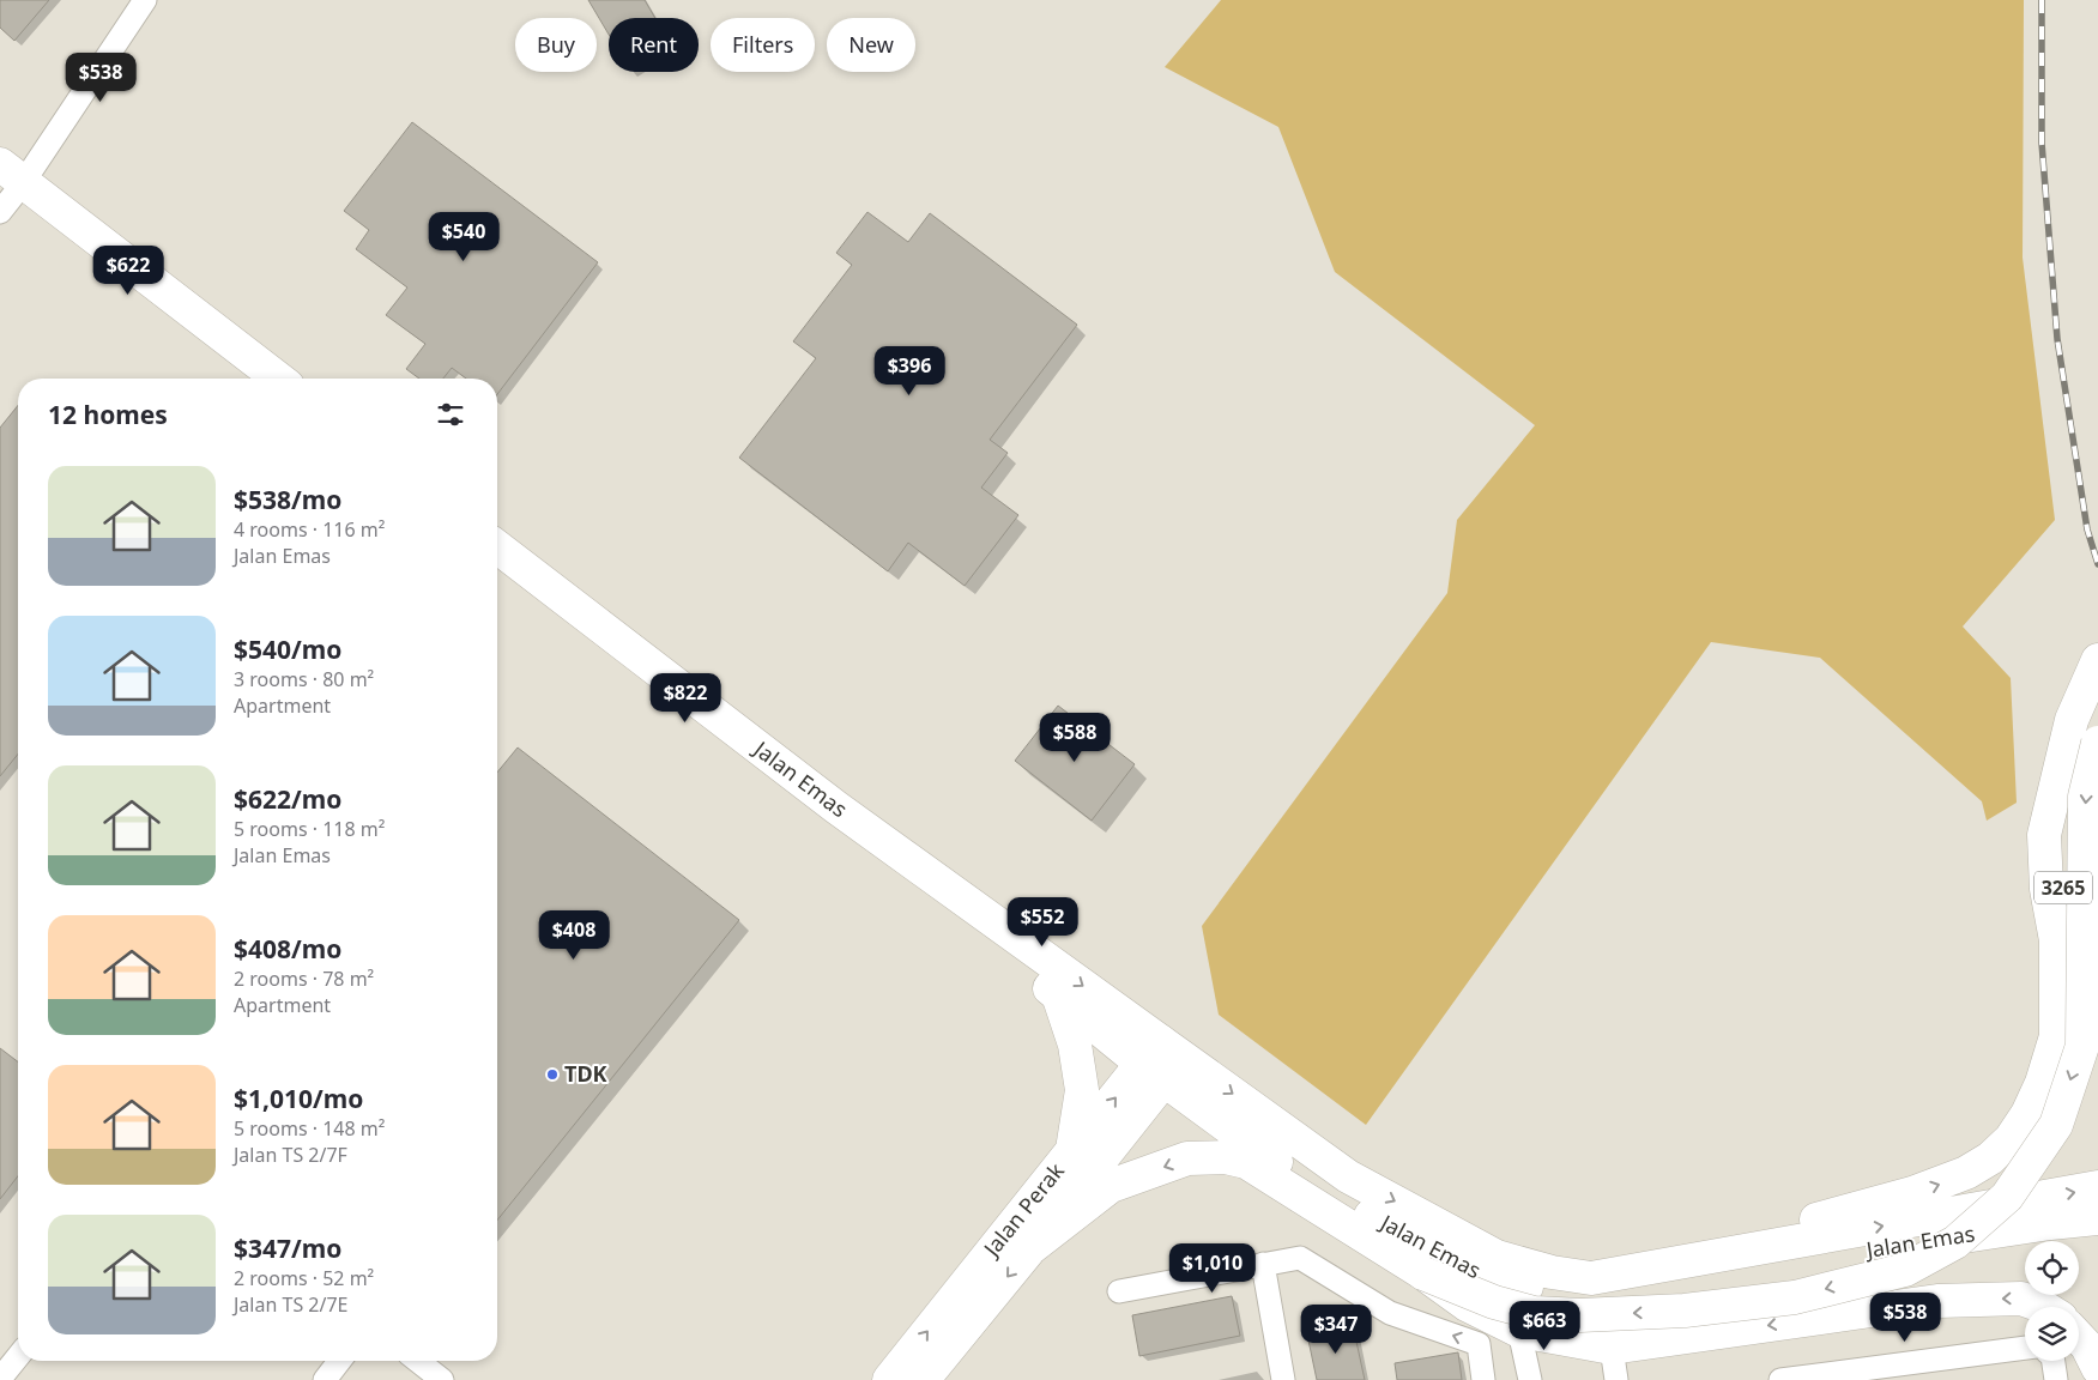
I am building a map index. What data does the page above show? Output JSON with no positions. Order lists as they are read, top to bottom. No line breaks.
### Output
{"streets":{"main road":["Jalan Emas","3265","Jalan Perak"]},"crossings":[["Jalan Emas","Jalan Perak"]],"places":["TDK"],"page":{"chip":["Buy","Rent","Filters","New"],"price":["$538","$540","$622","$396","$822","$588","$552","$408","$1,010","$538","$663","$347"],"heading":"12 homes","list":[{"name":"$538/mo","note":"4 rooms · 116 m² · Jalan Emas"},{"name":"$540/mo","note":"3 rooms · 80 m² · Apartment"},{"name":"$622/mo","note":"5 rooms · 118 m² · Jalan Emas"},{"name":"$408/mo","note":"2 rooms · 78 m² · Apartment"},{"name":"$1,010/mo","note":"5 rooms · 148 m² · Jalan TS 2/7F"},{"name":"$347/mo","note":"2 rooms · 52 m² · Jalan TS 2/7E"}]}}
